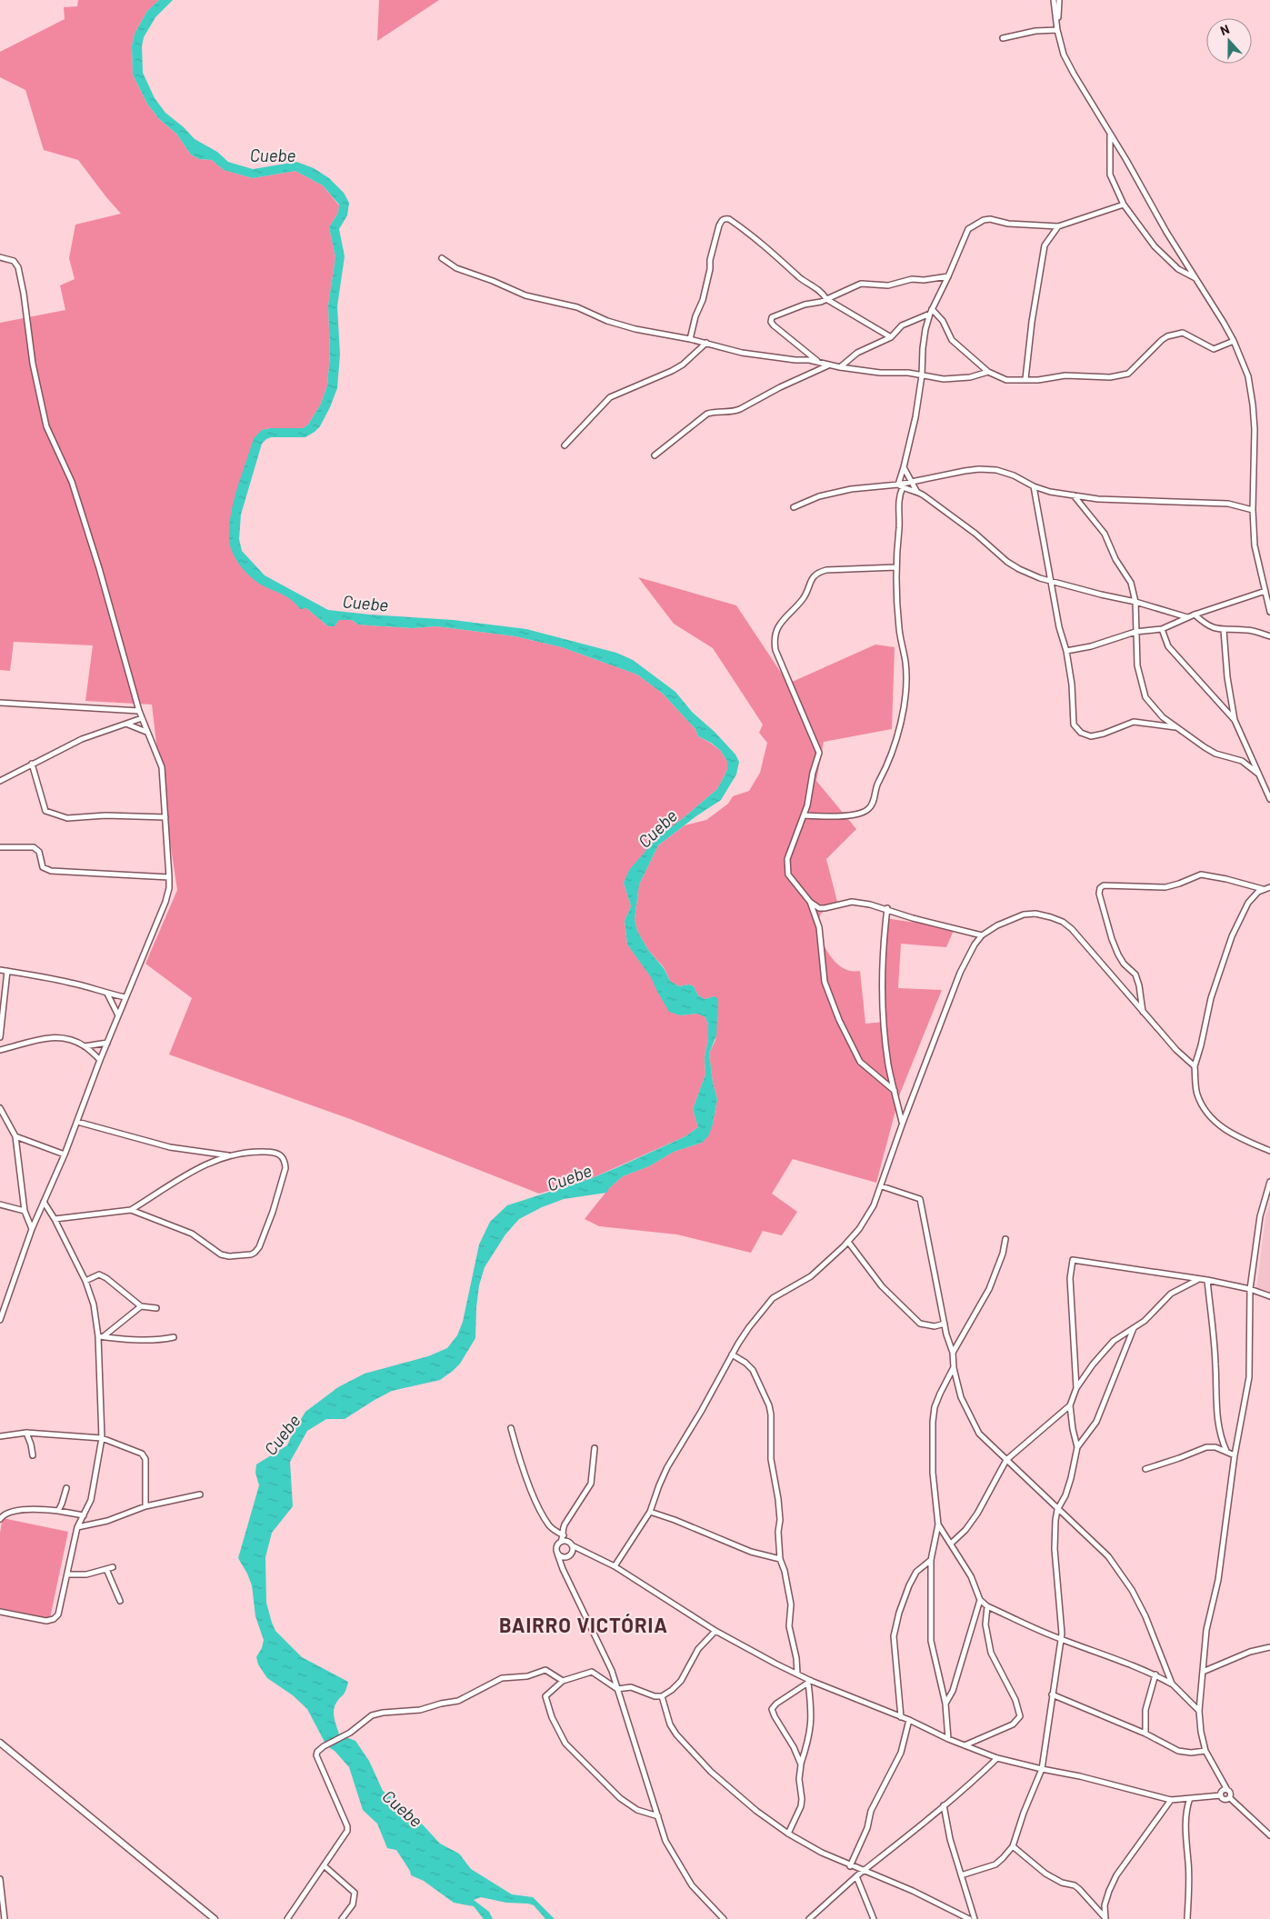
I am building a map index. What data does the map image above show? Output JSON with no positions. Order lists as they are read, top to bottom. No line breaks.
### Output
{"districts":["BAIRRO VICTÓRIA"],"water":["Cuebe"],"north":"top"}
